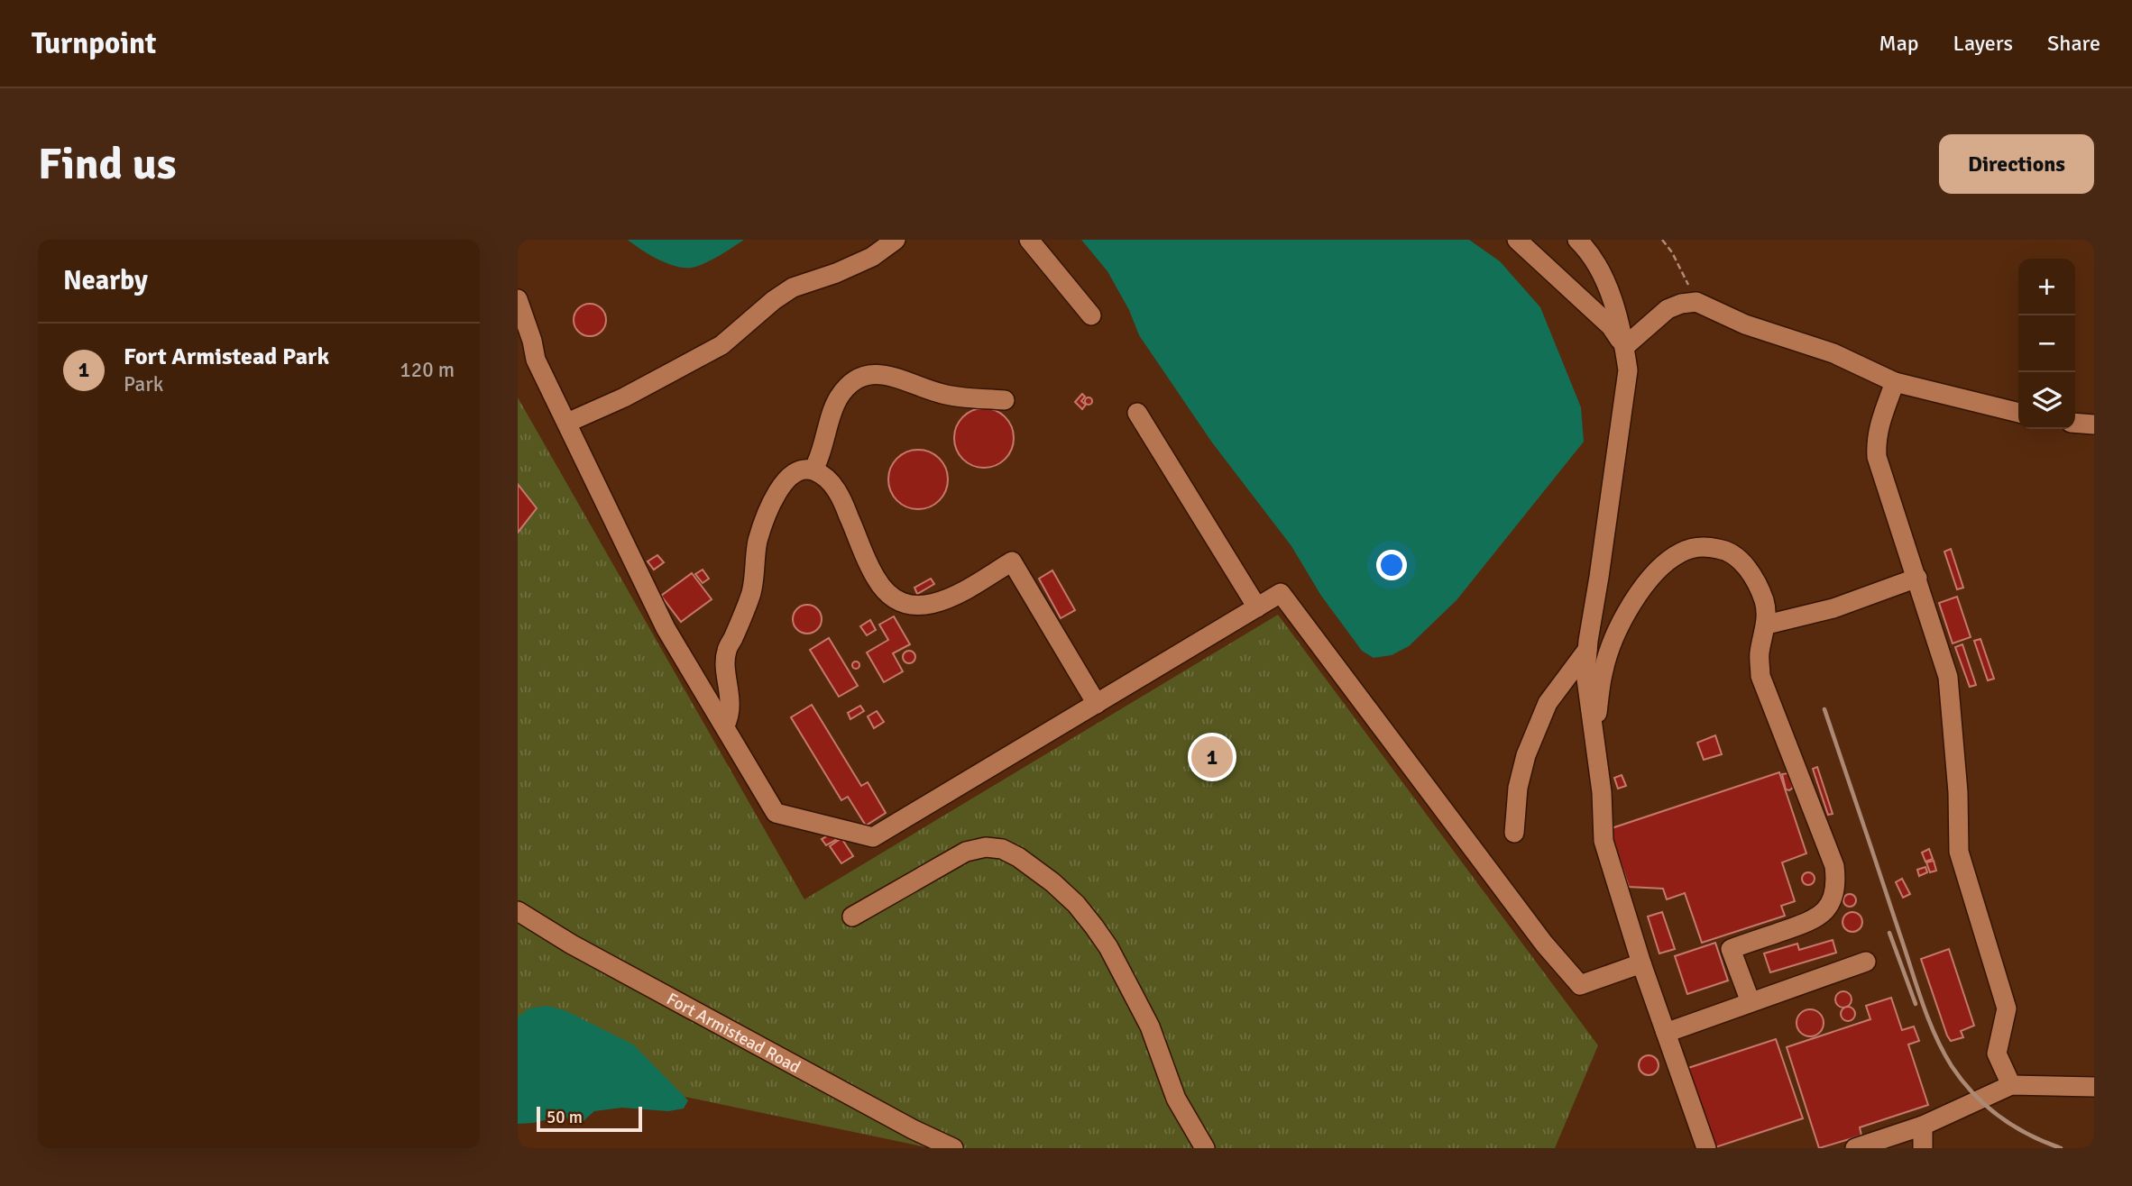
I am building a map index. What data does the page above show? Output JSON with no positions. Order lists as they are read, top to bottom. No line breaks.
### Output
{"streets":{"street":["Fort Armistead Road"]},"scale_bar":"50 m","page":{"header":"Turnpoint","nav":["Map","Layers","Share"],"buttons":"Directions","title":"Find us","heading":"Nearby","map_buttons":["+","−"],"list":[{"mark":"1","name":"Fort Armistead Park","note":"Park","value":"120 m"}],"pins":"1","scale":"50 m"}}
